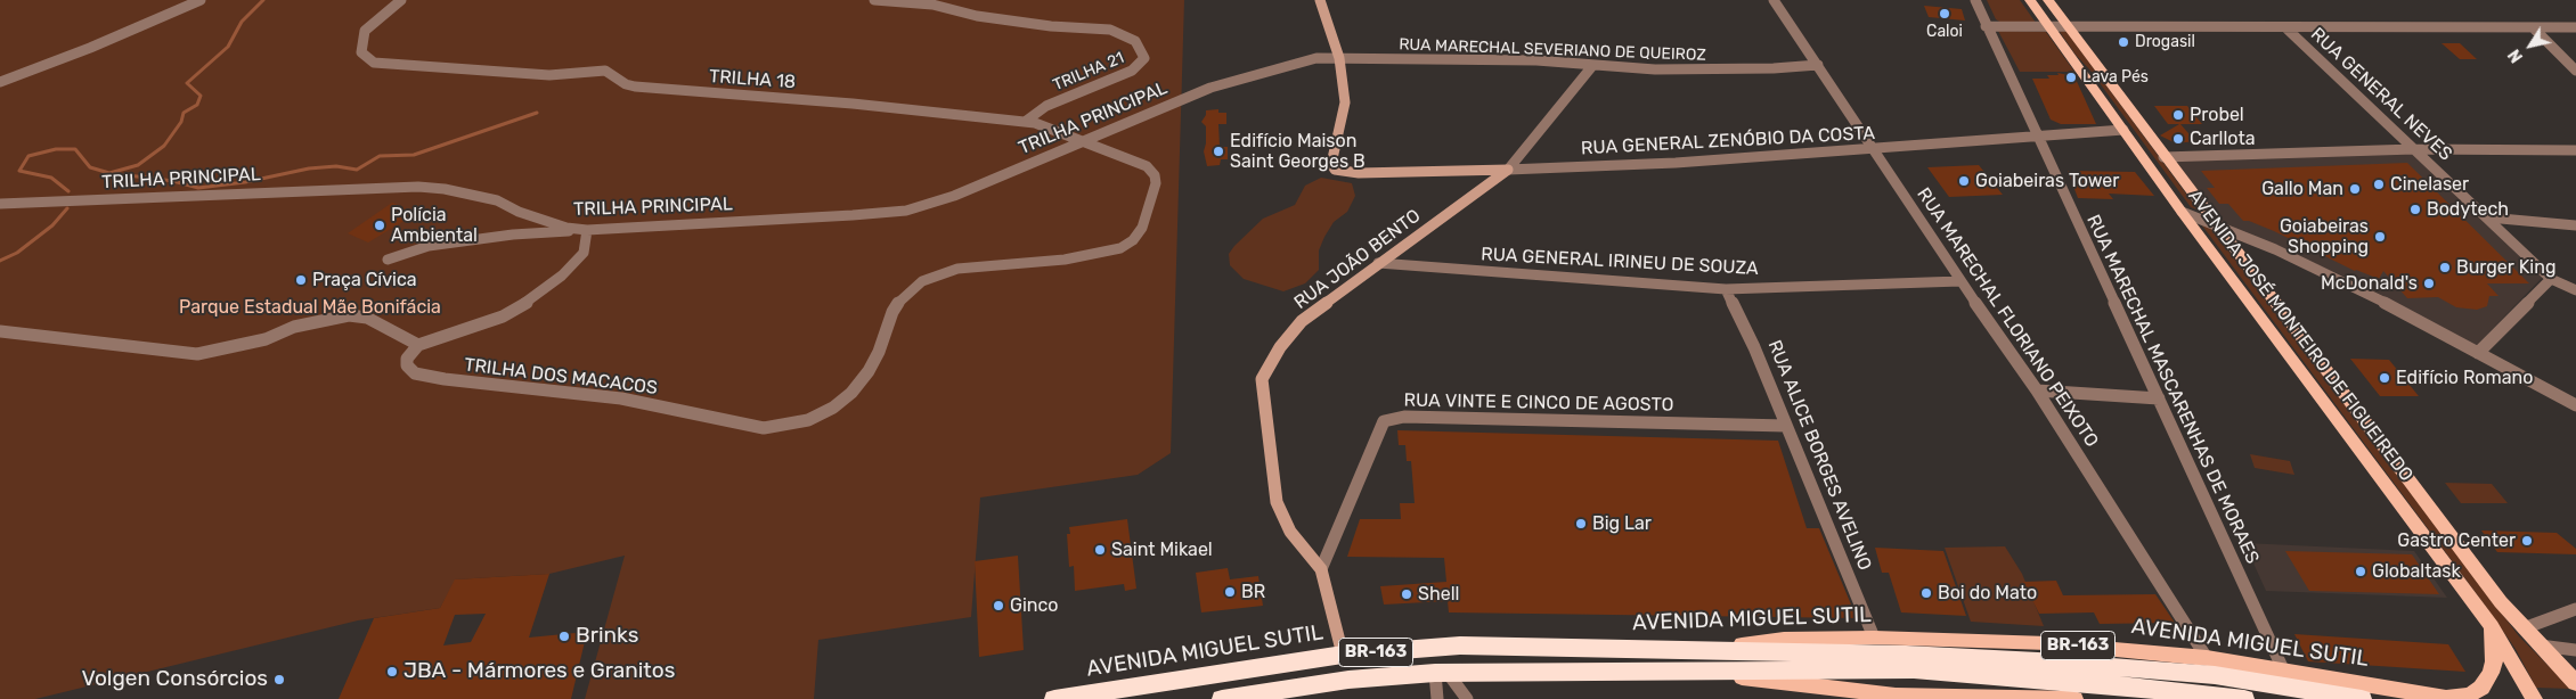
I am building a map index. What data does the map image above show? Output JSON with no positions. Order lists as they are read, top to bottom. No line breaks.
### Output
{"streets":{"highway":["AVENIDA MIGUEL SUTIL","BR-163"],"main road":["AVENIDA JOSÉ MONTEIRO DE FIGUEIREDO"],"street":["RUA MARECHAL SEVERIANO DE QUEIROZ","TRILHA 21","TRILHA 18","RUA GENERAL NEVES","TRILHA PRINCIPAL","RUA GENERAL ZENÓBIO DA COSTA","RUA JOÃO BENTO","RUA GENERAL IRINEU DE SOUZA","RUA MARECHAL FLORIANO PEIXOTO","TRILHA DOS MACACOS","RUA MARECHAL MASCARENHAS DE MORAES","RUA VINTE E CINCO DE AGOSTO","RUA ALICE BORGES AVELINO"]},"crossings":[["RUA MARECHAL SEVERIANO DE QUEIROZ","TRILHA PRINCIPAL"],["RUA MARECHAL SEVERIANO DE QUEIROZ","RUA GENERAL ZENÓBIO DA COSTA"],["RUA MARECHAL SEVERIANO DE QUEIROZ","RUA JOÃO BENTO"],["RUA MARECHAL SEVERIANO DE QUEIROZ","RUA MARECHAL FLORIANO PEIXOTO"],["TRILHA 21","TRILHA 18"],["TRILHA 18","TRILHA PRINCIPAL"],["TRILHA 18","TRILHA DOS MACACOS"],["TRILHA PRINCIPAL","TRILHA DOS MACACOS"],["RUA GENERAL ZENÓBIO DA COSTA","RUA JOÃO BENTO"],["RUA GENERAL ZENÓBIO DA COSTA","RUA MARECHAL FLORIANO PEIXOTO"],["RUA GENERAL ZENÓBIO DA COSTA","AVENIDA JOSÉ MONTEIRO DE FIGUEIREDO"],["RUA GENERAL ZENÓBIO DA COSTA","RUA MARECHAL MASCARENHAS DE MORAES"],["RUA JOÃO BENTO","RUA GENERAL IRINEU DE SOUZA"],["RUA JOÃO BENTO","RUA VINTE E CINCO DE AGOSTO"],["RUA JOÃO BENTO","AVENIDA MIGUEL SUTIL"],["RUA GENERAL IRINEU DE SOUZA","RUA MARECHAL FLORIANO PEIXOTO"],["RUA GENERAL IRINEU DE SOUZA","RUA ALICE BORGES AVELINO"],["RUA MARECHAL FLORIANO PEIXOTO","AVENIDA MIGUEL SUTIL"],["RUA MARECHAL MASCARENHAS DE MORAES","AVENIDA MIGUEL SUTIL"],["RUA VINTE E CINCO DE AGOSTO","RUA ALICE BORGES AVELINO"],["RUA ALICE BORGES AVELINO","AVENIDA MIGUEL SUTIL"],["AVENIDA MIGUEL SUTIL","BR-163"]],"parks":["Parque Estadual Mãe Bonifácia"],"places":["Caloi","Drogasil","Lava Pés","Probel","Carllota","Edifício Maison Saint Georges B","Goiabeiras Tower","Cinelaser","Gallo Man","Bodytech","Polícia Ambiental","Goiabeiras Shopping","Burger King","Praça Cívica","McDonald's","Edifício Romano","Big Lar","Gastro Center","Saint Mikael","Globaltask","BR","Boi do Mato","Shell","Ginco","Brinks","JBA - Mármores e Granitos","Volgen Consórcios"],"north":"bottom left"}
